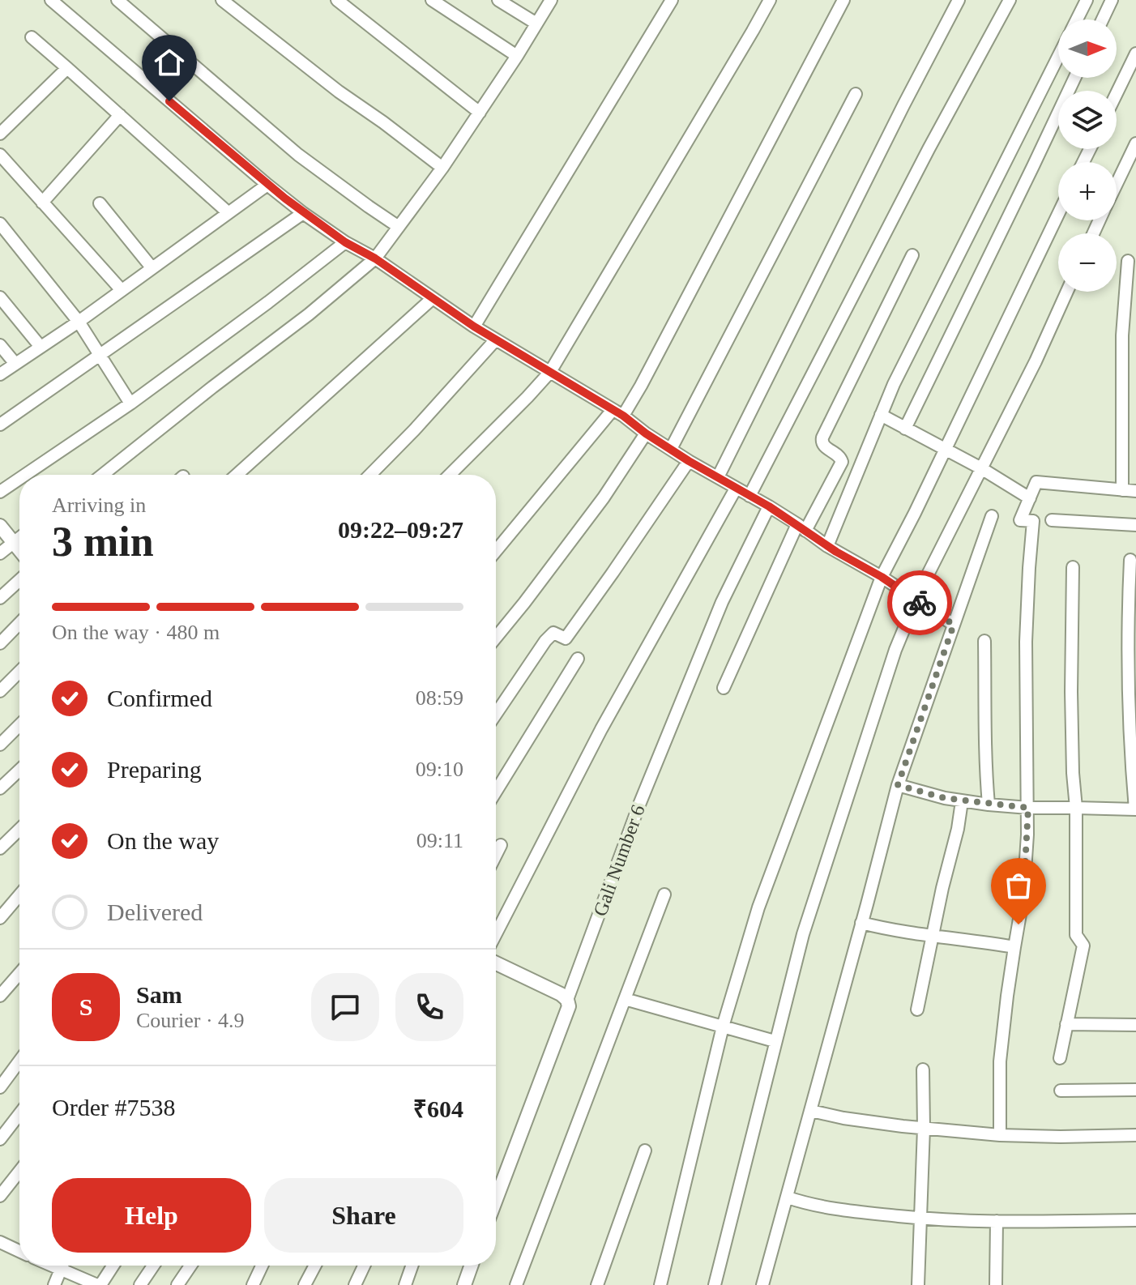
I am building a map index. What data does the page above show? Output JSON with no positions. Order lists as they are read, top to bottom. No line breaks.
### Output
{"streets":{"street":["Gali Number 6"]},"north":"right","page":{"map_buttons":["+","−"],"heading":["3 min","Arriving in","09:22–09:27"],"panel":["Sam","Courier · 4.9","Order #7538","₹604"],"bar":"On the way · 480 m","list":[["Confirmed","08:59"],["Preparing","09:10"],["On the way","09:11"],"Delivered"],"round":"S","buttons":["Help","Share"]}}
